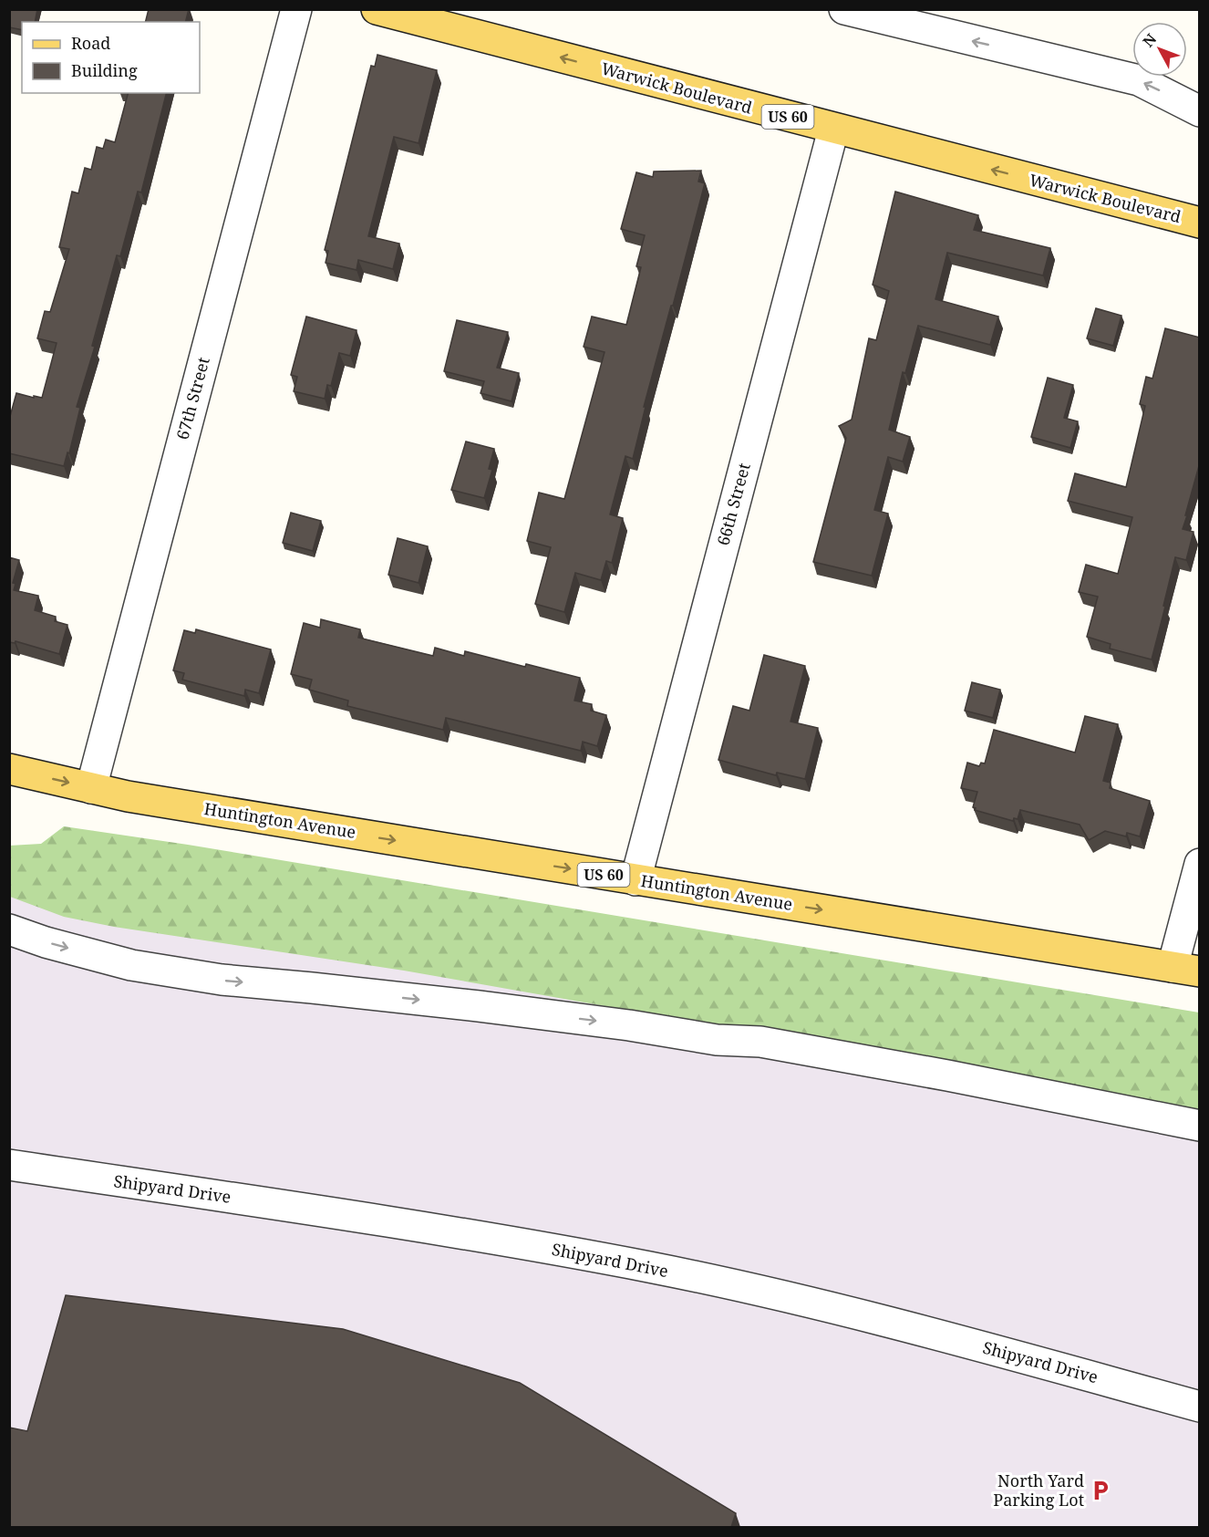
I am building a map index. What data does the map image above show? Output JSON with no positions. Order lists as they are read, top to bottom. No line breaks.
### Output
{"streets":{"main road":["Warwick Boulevard","US 60","Huntington Avenue"],"street":["67th Street","66th Street","Shipyard Drive"]},"crossings":[["Warwick Boulevard","66th Street"],["67th Street","Huntington Avenue"],["66th Street","Huntington Avenue"]],"one_way":["Warwick Boulevard","Huntington Avenue"],"places":{"parking":["North Yard Parking Lot"]},"legend":["Road","Building"],"north":"top left"}
